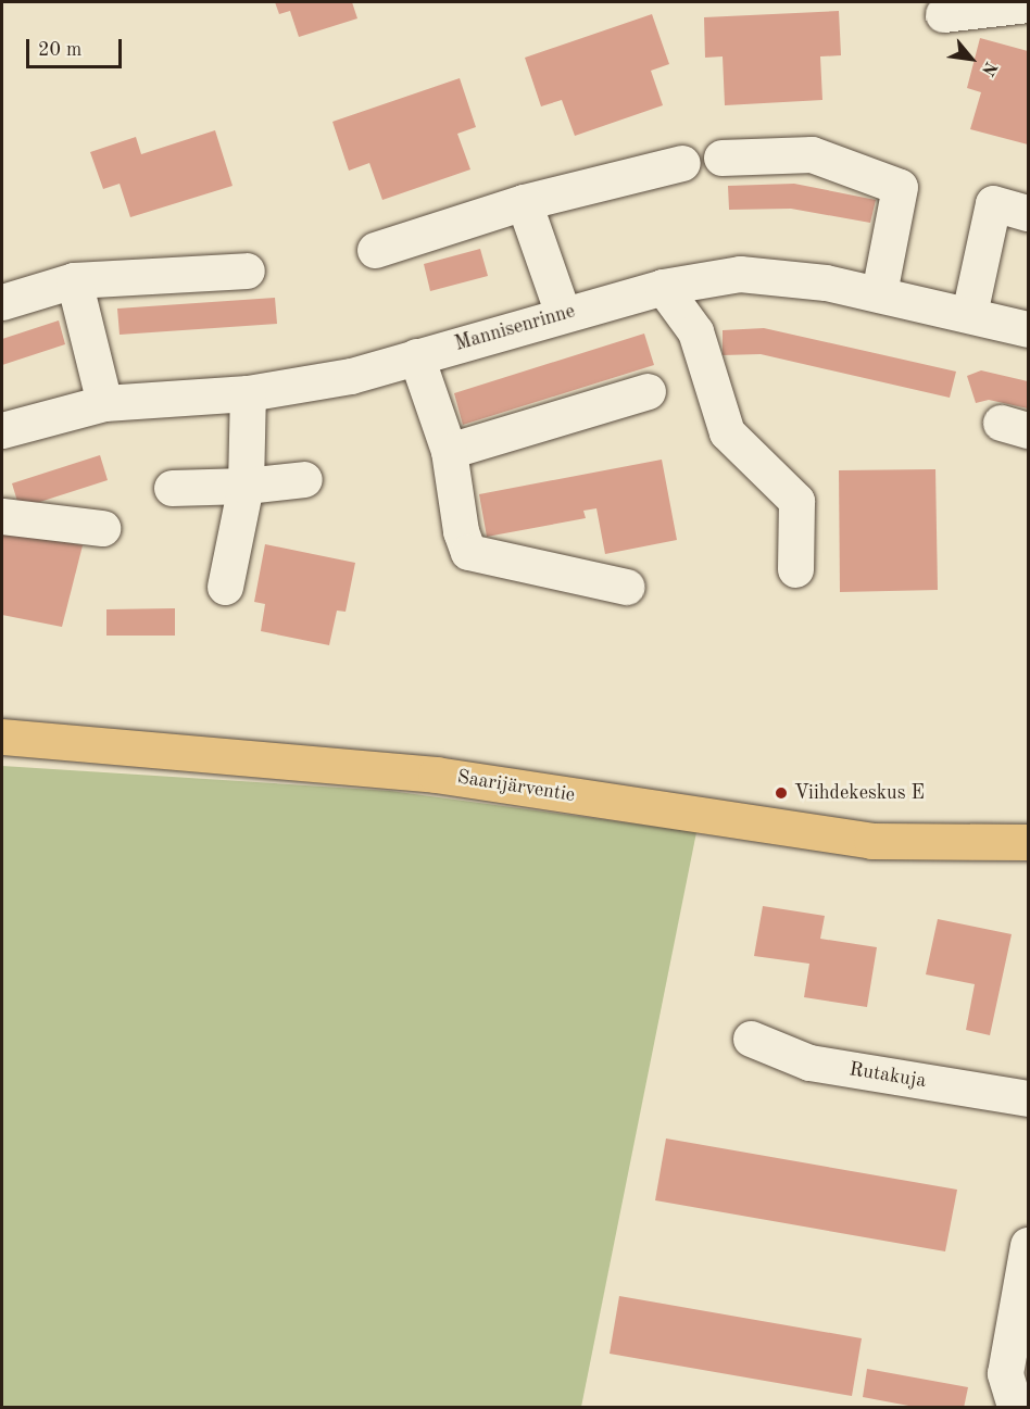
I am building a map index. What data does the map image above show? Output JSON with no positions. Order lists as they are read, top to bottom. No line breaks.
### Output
{"streets":{"main road":["Saarijärventie"],"street":["Mannisenrinne","Rutakuja"]},"places":["Viihdekeskus E"],"scale_bar":"20 m","north":"bottom right"}
